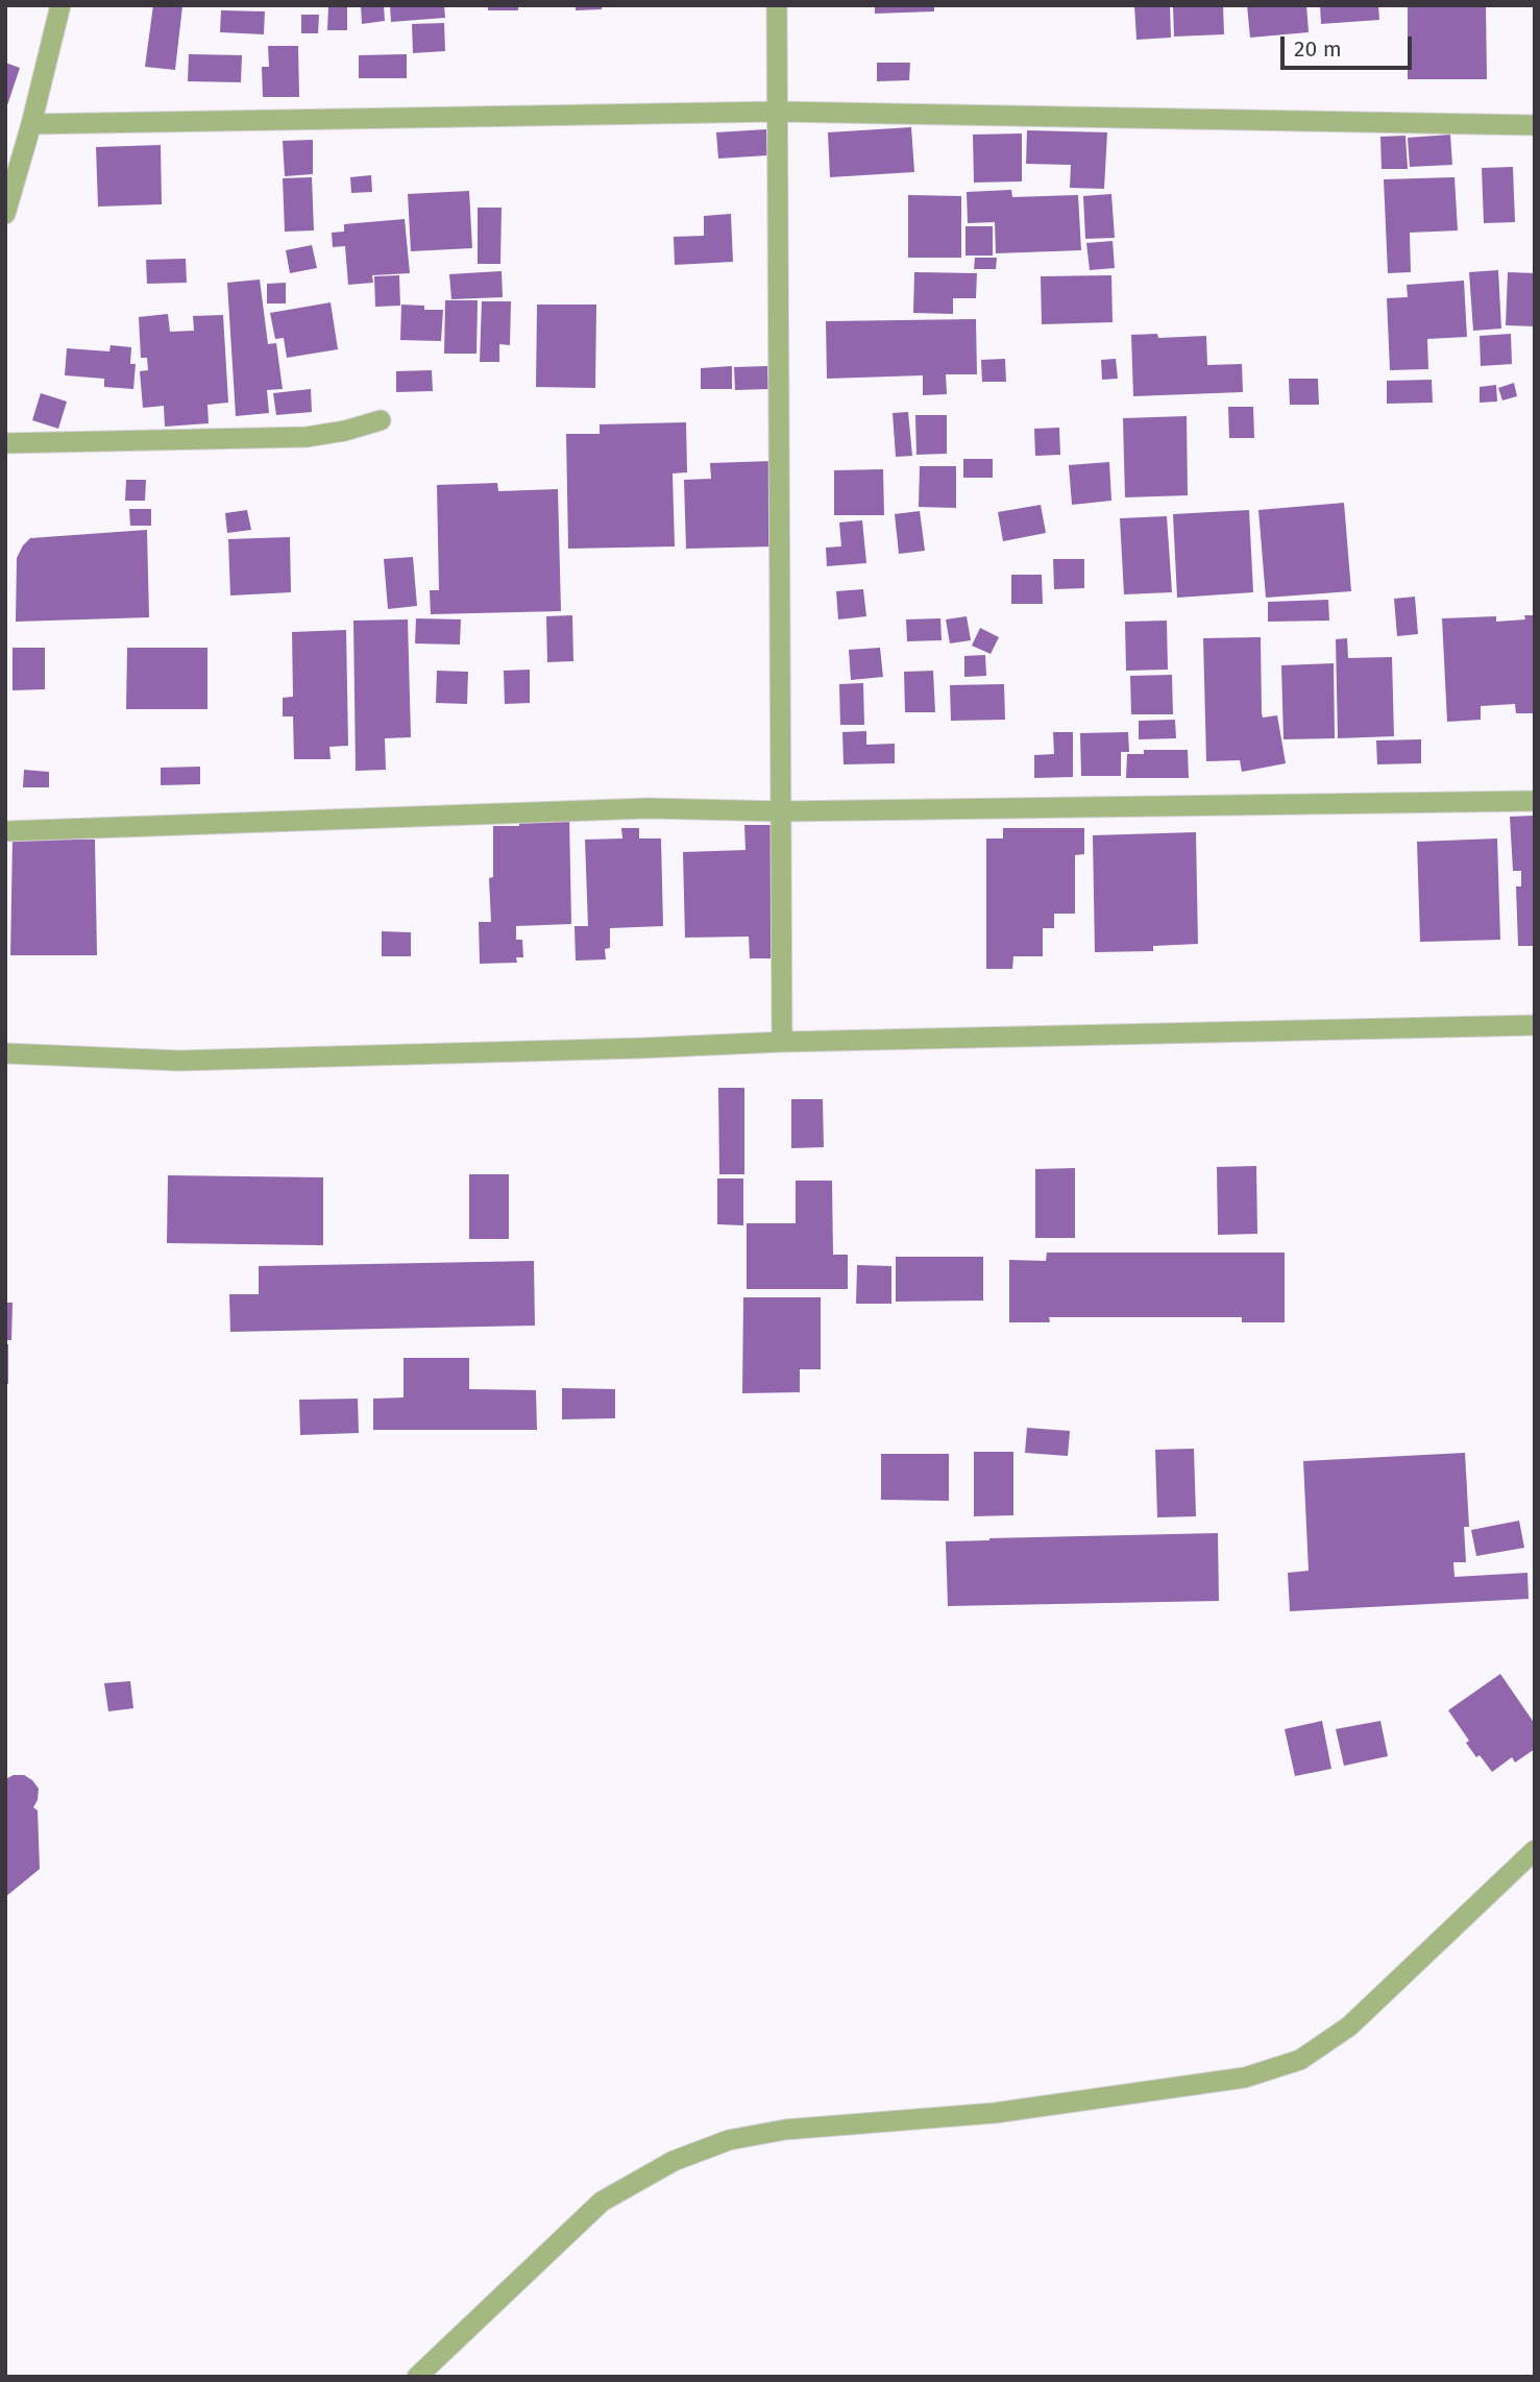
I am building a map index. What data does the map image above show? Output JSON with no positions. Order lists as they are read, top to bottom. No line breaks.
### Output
{"scale_bar":"20 m"}
